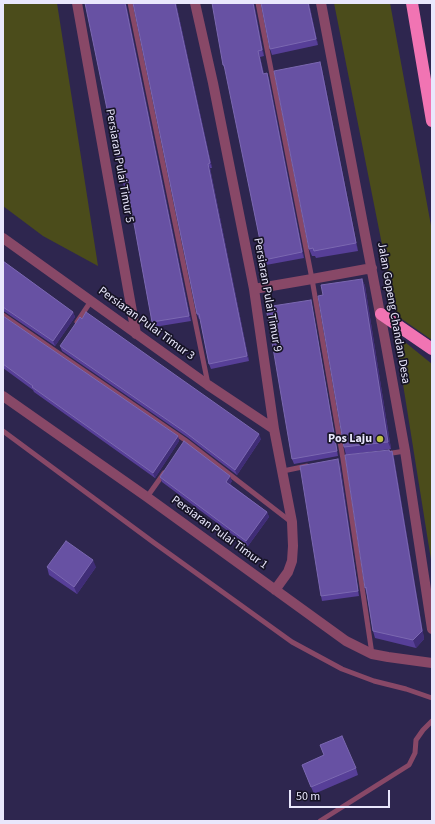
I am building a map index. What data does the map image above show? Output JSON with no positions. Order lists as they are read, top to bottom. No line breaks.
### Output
{"streets":{"street":["Persiaran Pulai Timur 5","Persiaran Pulai Timur 9","Jalan Gopeng Chandan Desa","Persiaran Pulai Timur 3","Persiaran Pulai Timur 1"]},"crossings":[["Persiaran Pulai Timur 5","Persiaran Pulai Timur 3"],["Persiaran Pulai Timur 9","Persiaran Pulai Timur 3"],["Persiaran Pulai Timur 9","Persiaran Pulai Timur 1"]],"places":["Pos Laju"],"scale_bar":"50 m"}
